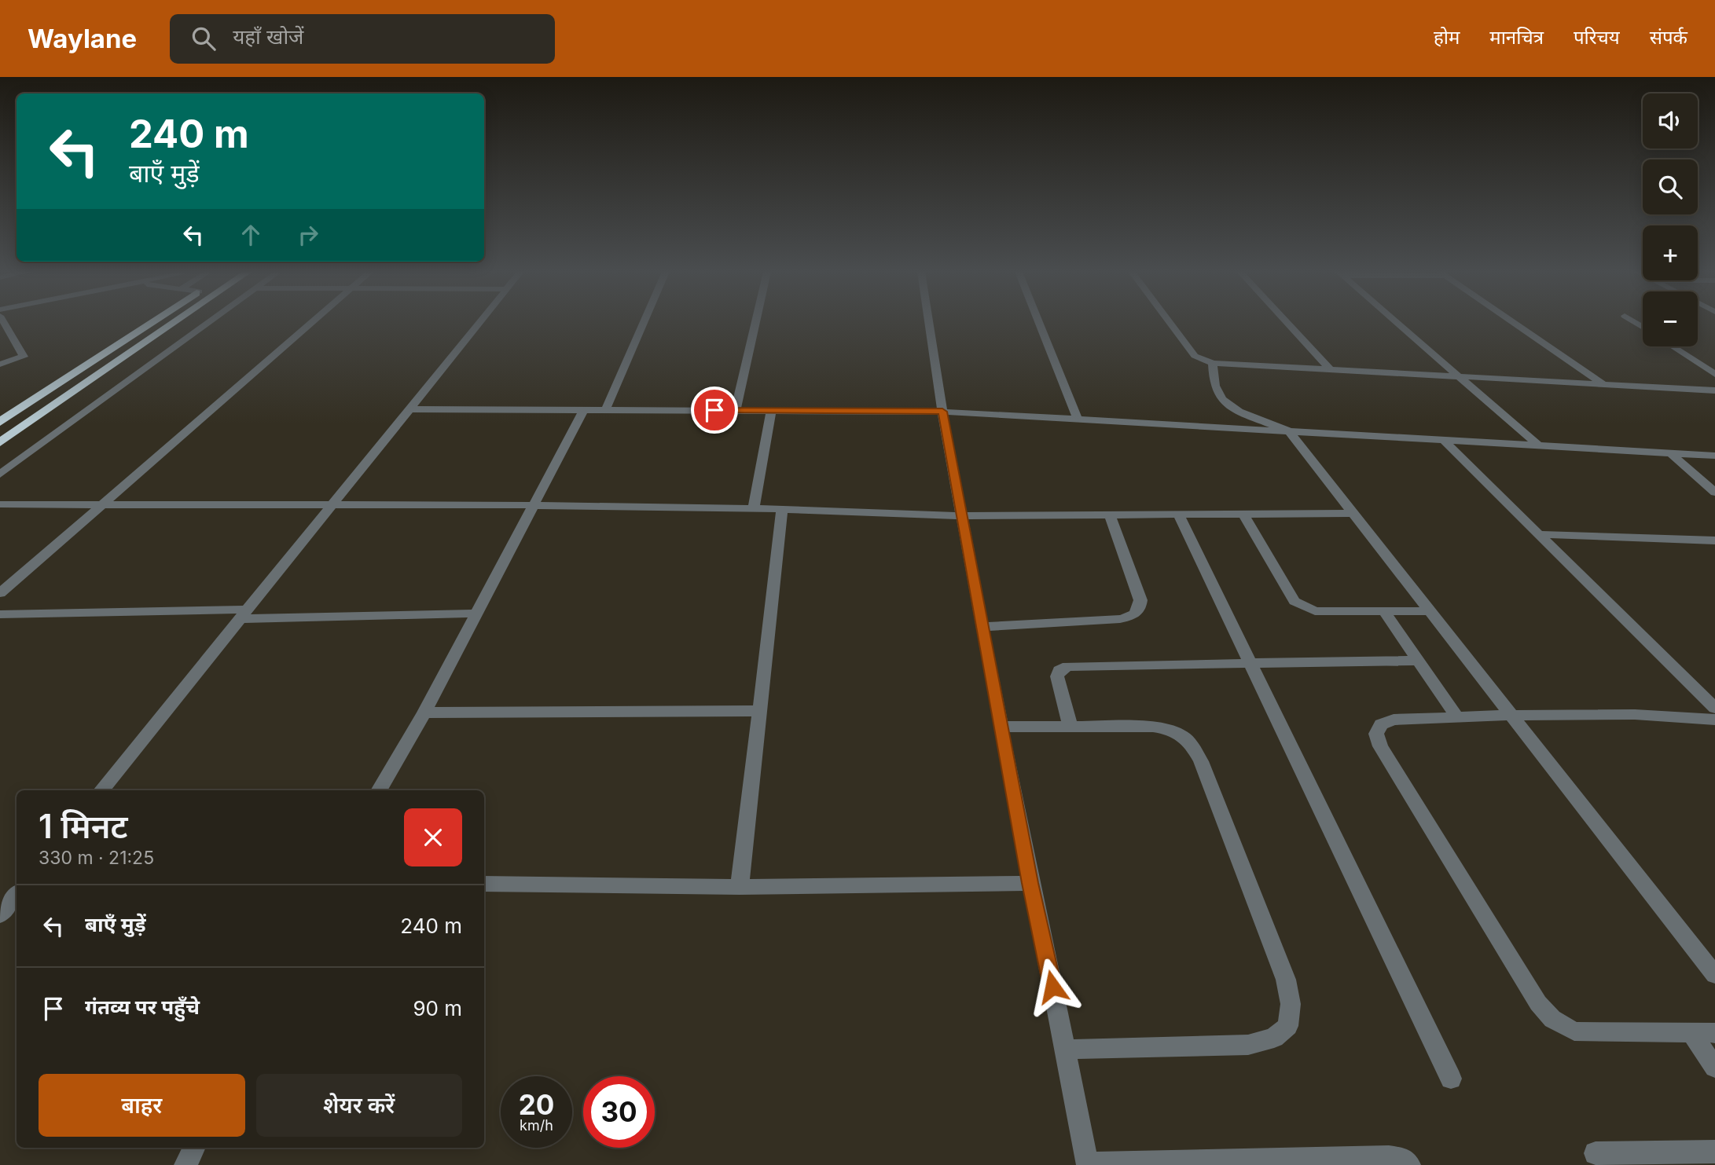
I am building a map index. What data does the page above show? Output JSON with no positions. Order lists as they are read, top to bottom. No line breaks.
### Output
{"page":{"header":"Waylane","search":"यहाँ खोजें","nav":["होम","मानचित्र","परिचय","संपर्क"],"map_buttons":["+","−"],"turn":["240 m","बाएँ मुड़ें"],"heading":["1 मिनट","330 m · 21:25"],"list":[{"name":"बाएँ मुड़ें","value":"240 m"},{"name":"गंतव्य पर पहुँचे","value":"90 m"}],"buttons":["बाहर","शेयर करें"],"speed":"20 km/h","limit":"30"}}
